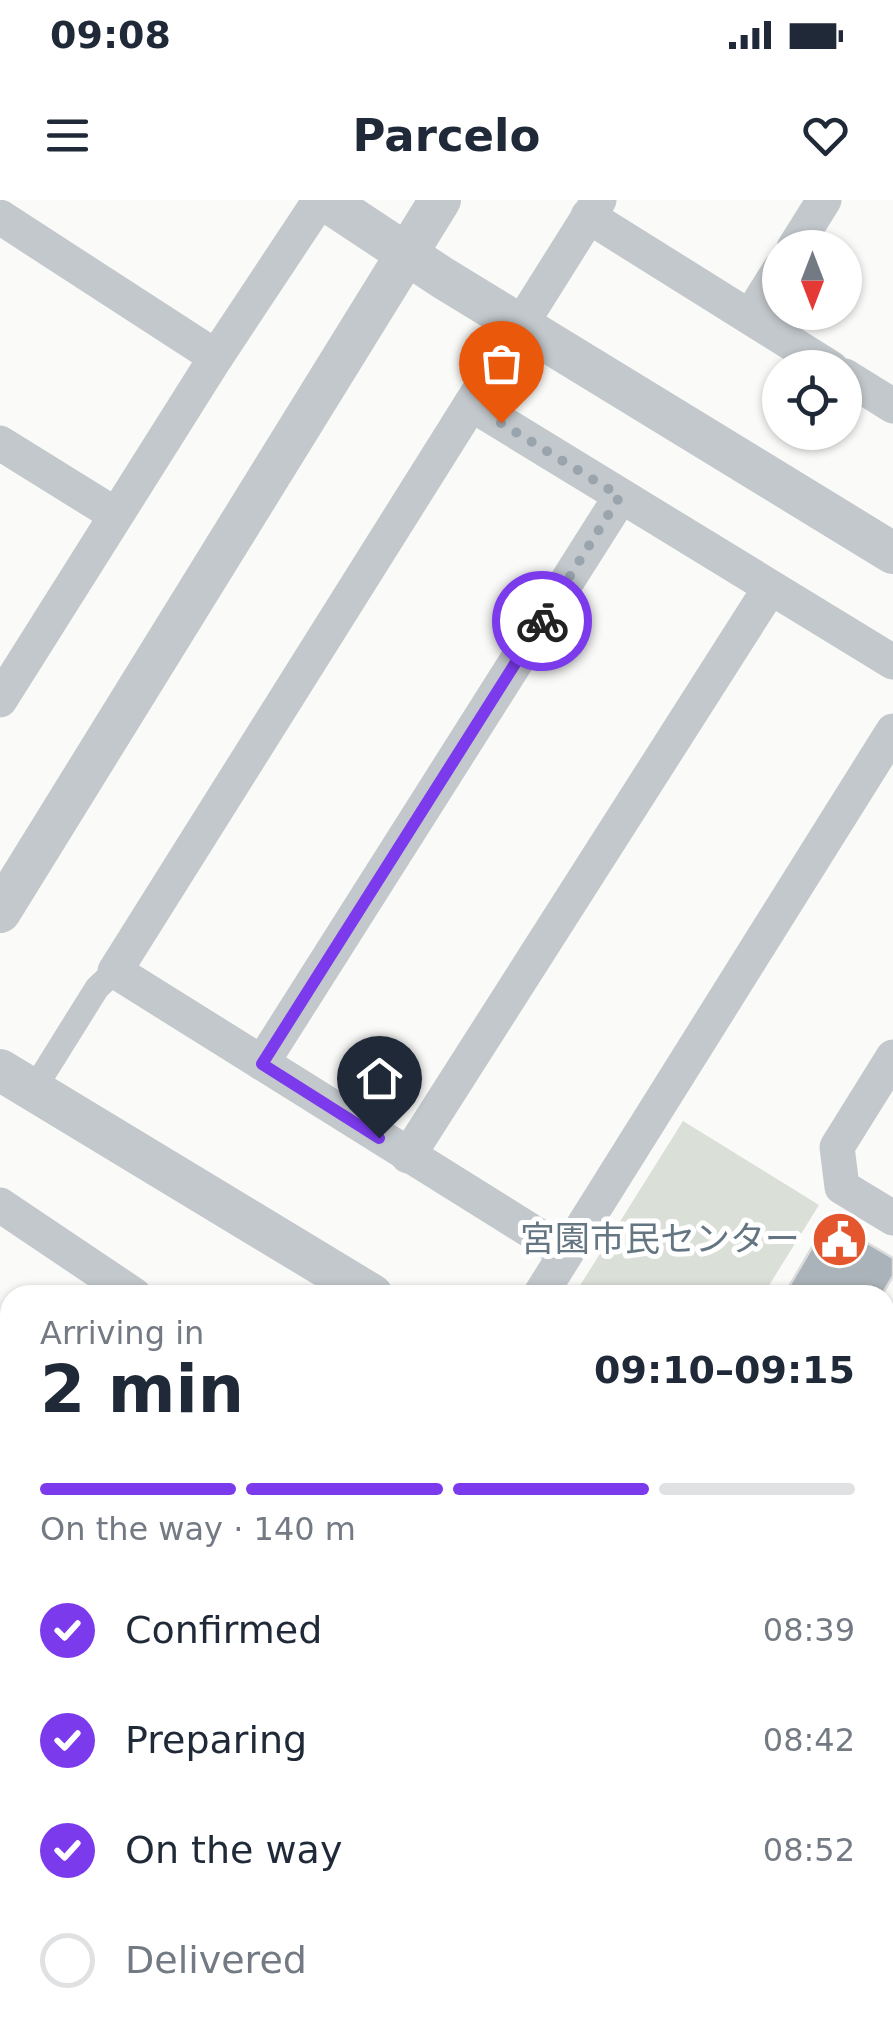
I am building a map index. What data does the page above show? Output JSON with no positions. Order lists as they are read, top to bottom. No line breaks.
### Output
{"places":{"public building":["宮園市民センター"]},"north":"bottom","page":{"status":"09:08","header":"Parcelo","heading":["2 min","Arriving in","09:10–09:15"],"bar":"On the way · 140 m","list":[["Confirmed","08:39"],["Preparing","08:42"],["On the way","08:52"],"Delivered"]}}
